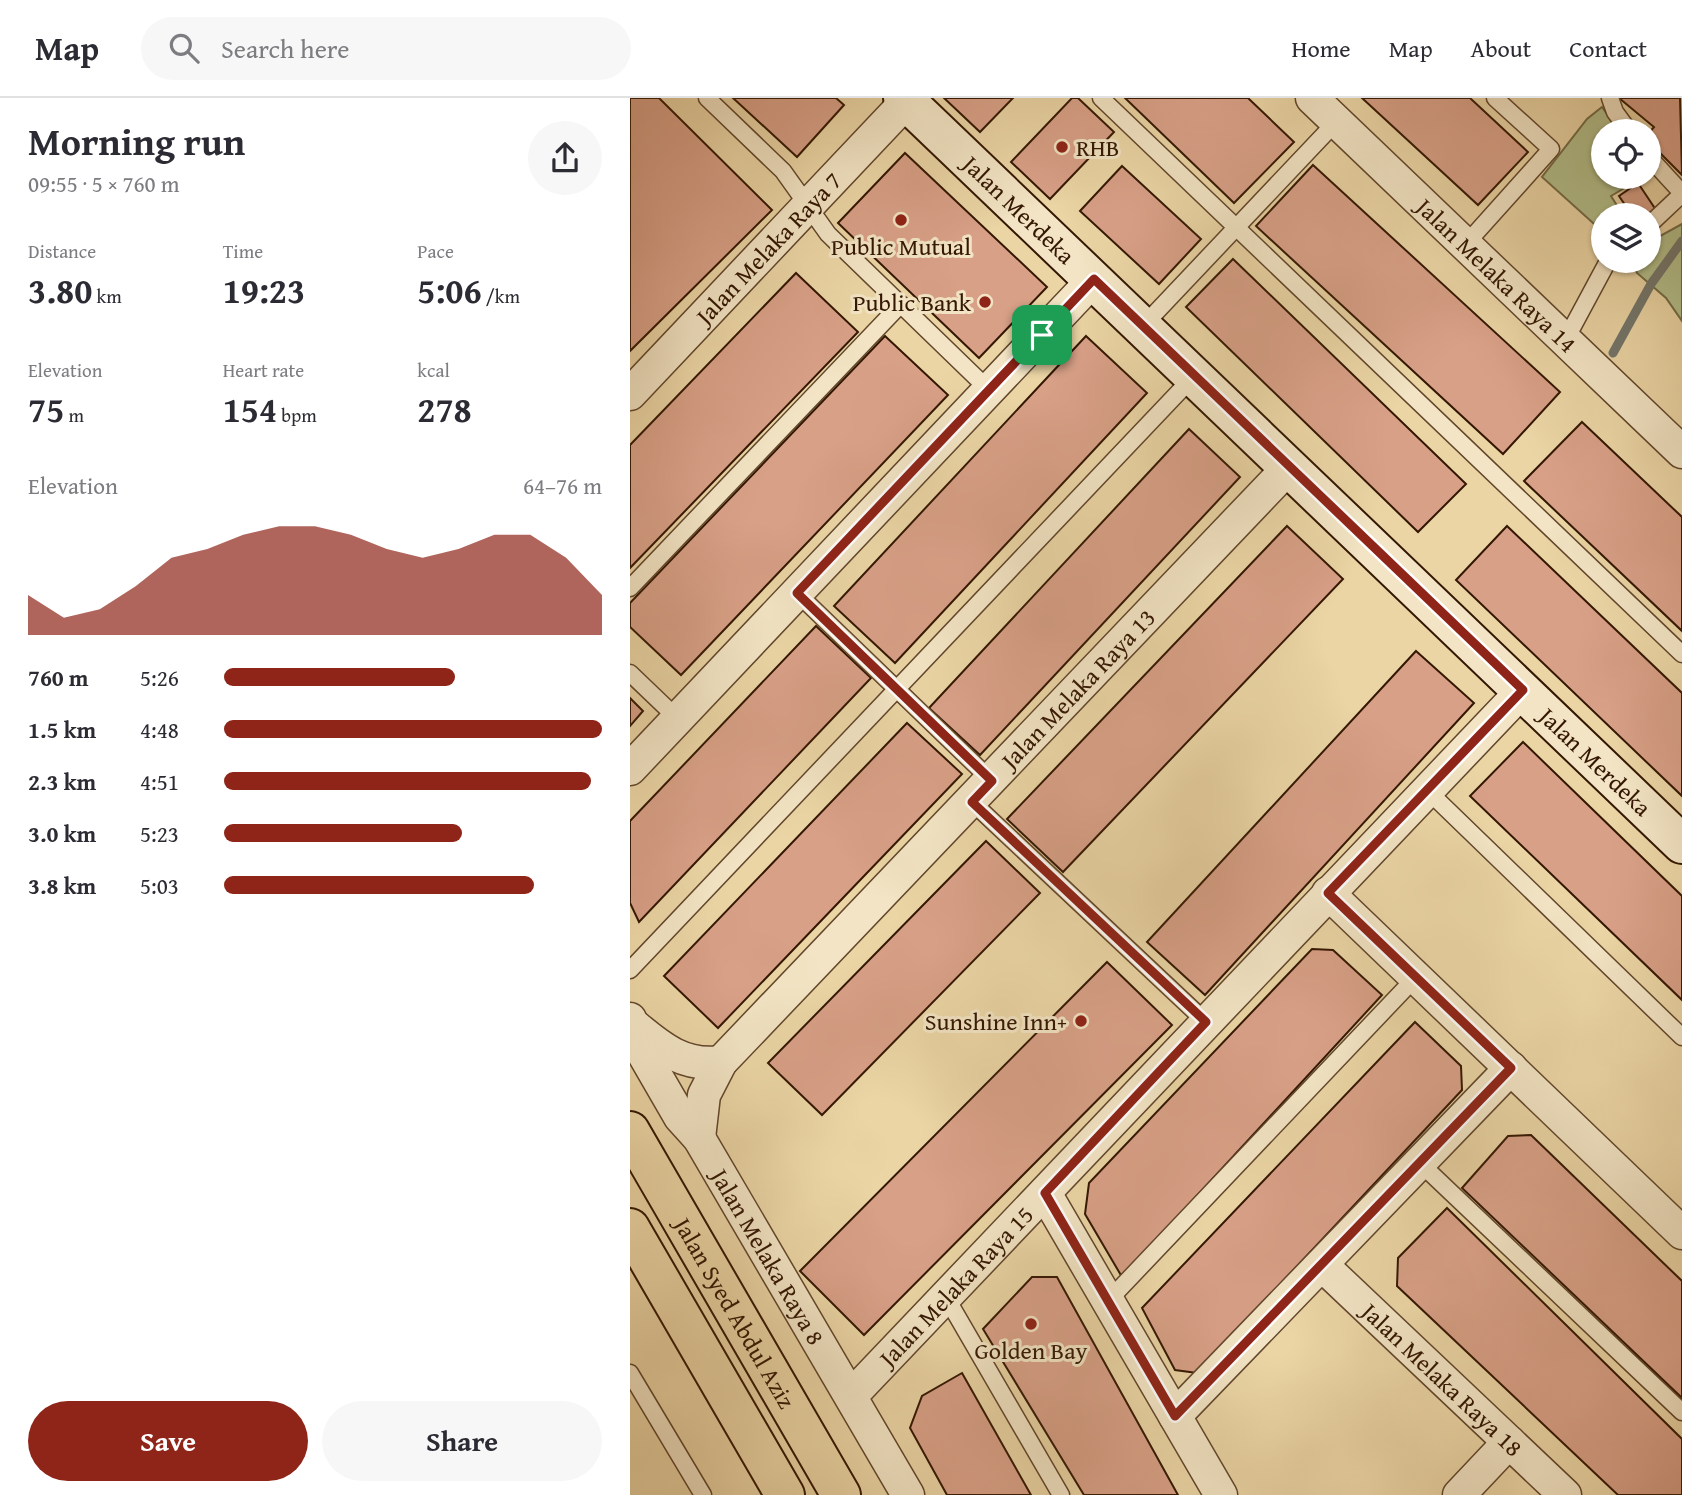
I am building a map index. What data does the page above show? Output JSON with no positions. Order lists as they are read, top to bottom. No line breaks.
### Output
{"streets":{"main road":["Jalan Merdeka","Jalan Syed Abdul Aziz"],"street":["Jalan Melaka Raya 7","Jalan Melaka Raya 14","Jalan Melaka Raya 13","Jalan Melaka Raya 8","Jalan Melaka Raya 15","Jalan Melaka Raya 18"]},"crossings":[["Jalan Merdeka","Jalan Melaka Raya 7"],["Jalan Merdeka","Jalan Melaka Raya 13"],["Jalan Merdeka","Jalan Melaka Raya 15"],["Jalan Melaka Raya 13","Jalan Melaka Raya 8"],["Jalan Melaka Raya 8","Jalan Melaka Raya 15"]],"places":["RHB","Public Mutual","Public Bank","Sunshine Inn+","Golden Bay"],"page":{"header":"Map","search":"Search here","nav":["Home","Map","About","Contact"],"heading":["Morning run","09:55 · 5 × 760 m"],"stats":[["Distance","3.80 km"],["Time","19:23"],["Pace","5:06 /km"],["Elevation","75 m"],["Heart rate","154 bpm"],["kcal","278"]],"chart":["Elevation","64–76 m"],"list":[{"name":"760 m","note":"5:26"},{"name":"1.5 km","note":"4:48"},{"name":"2.3 km","note":"4:51"},{"name":"3.0 km","note":"5:23"},{"name":"3.8 km","note":"5:03"}],"buttons":["Save","Share"]}}
